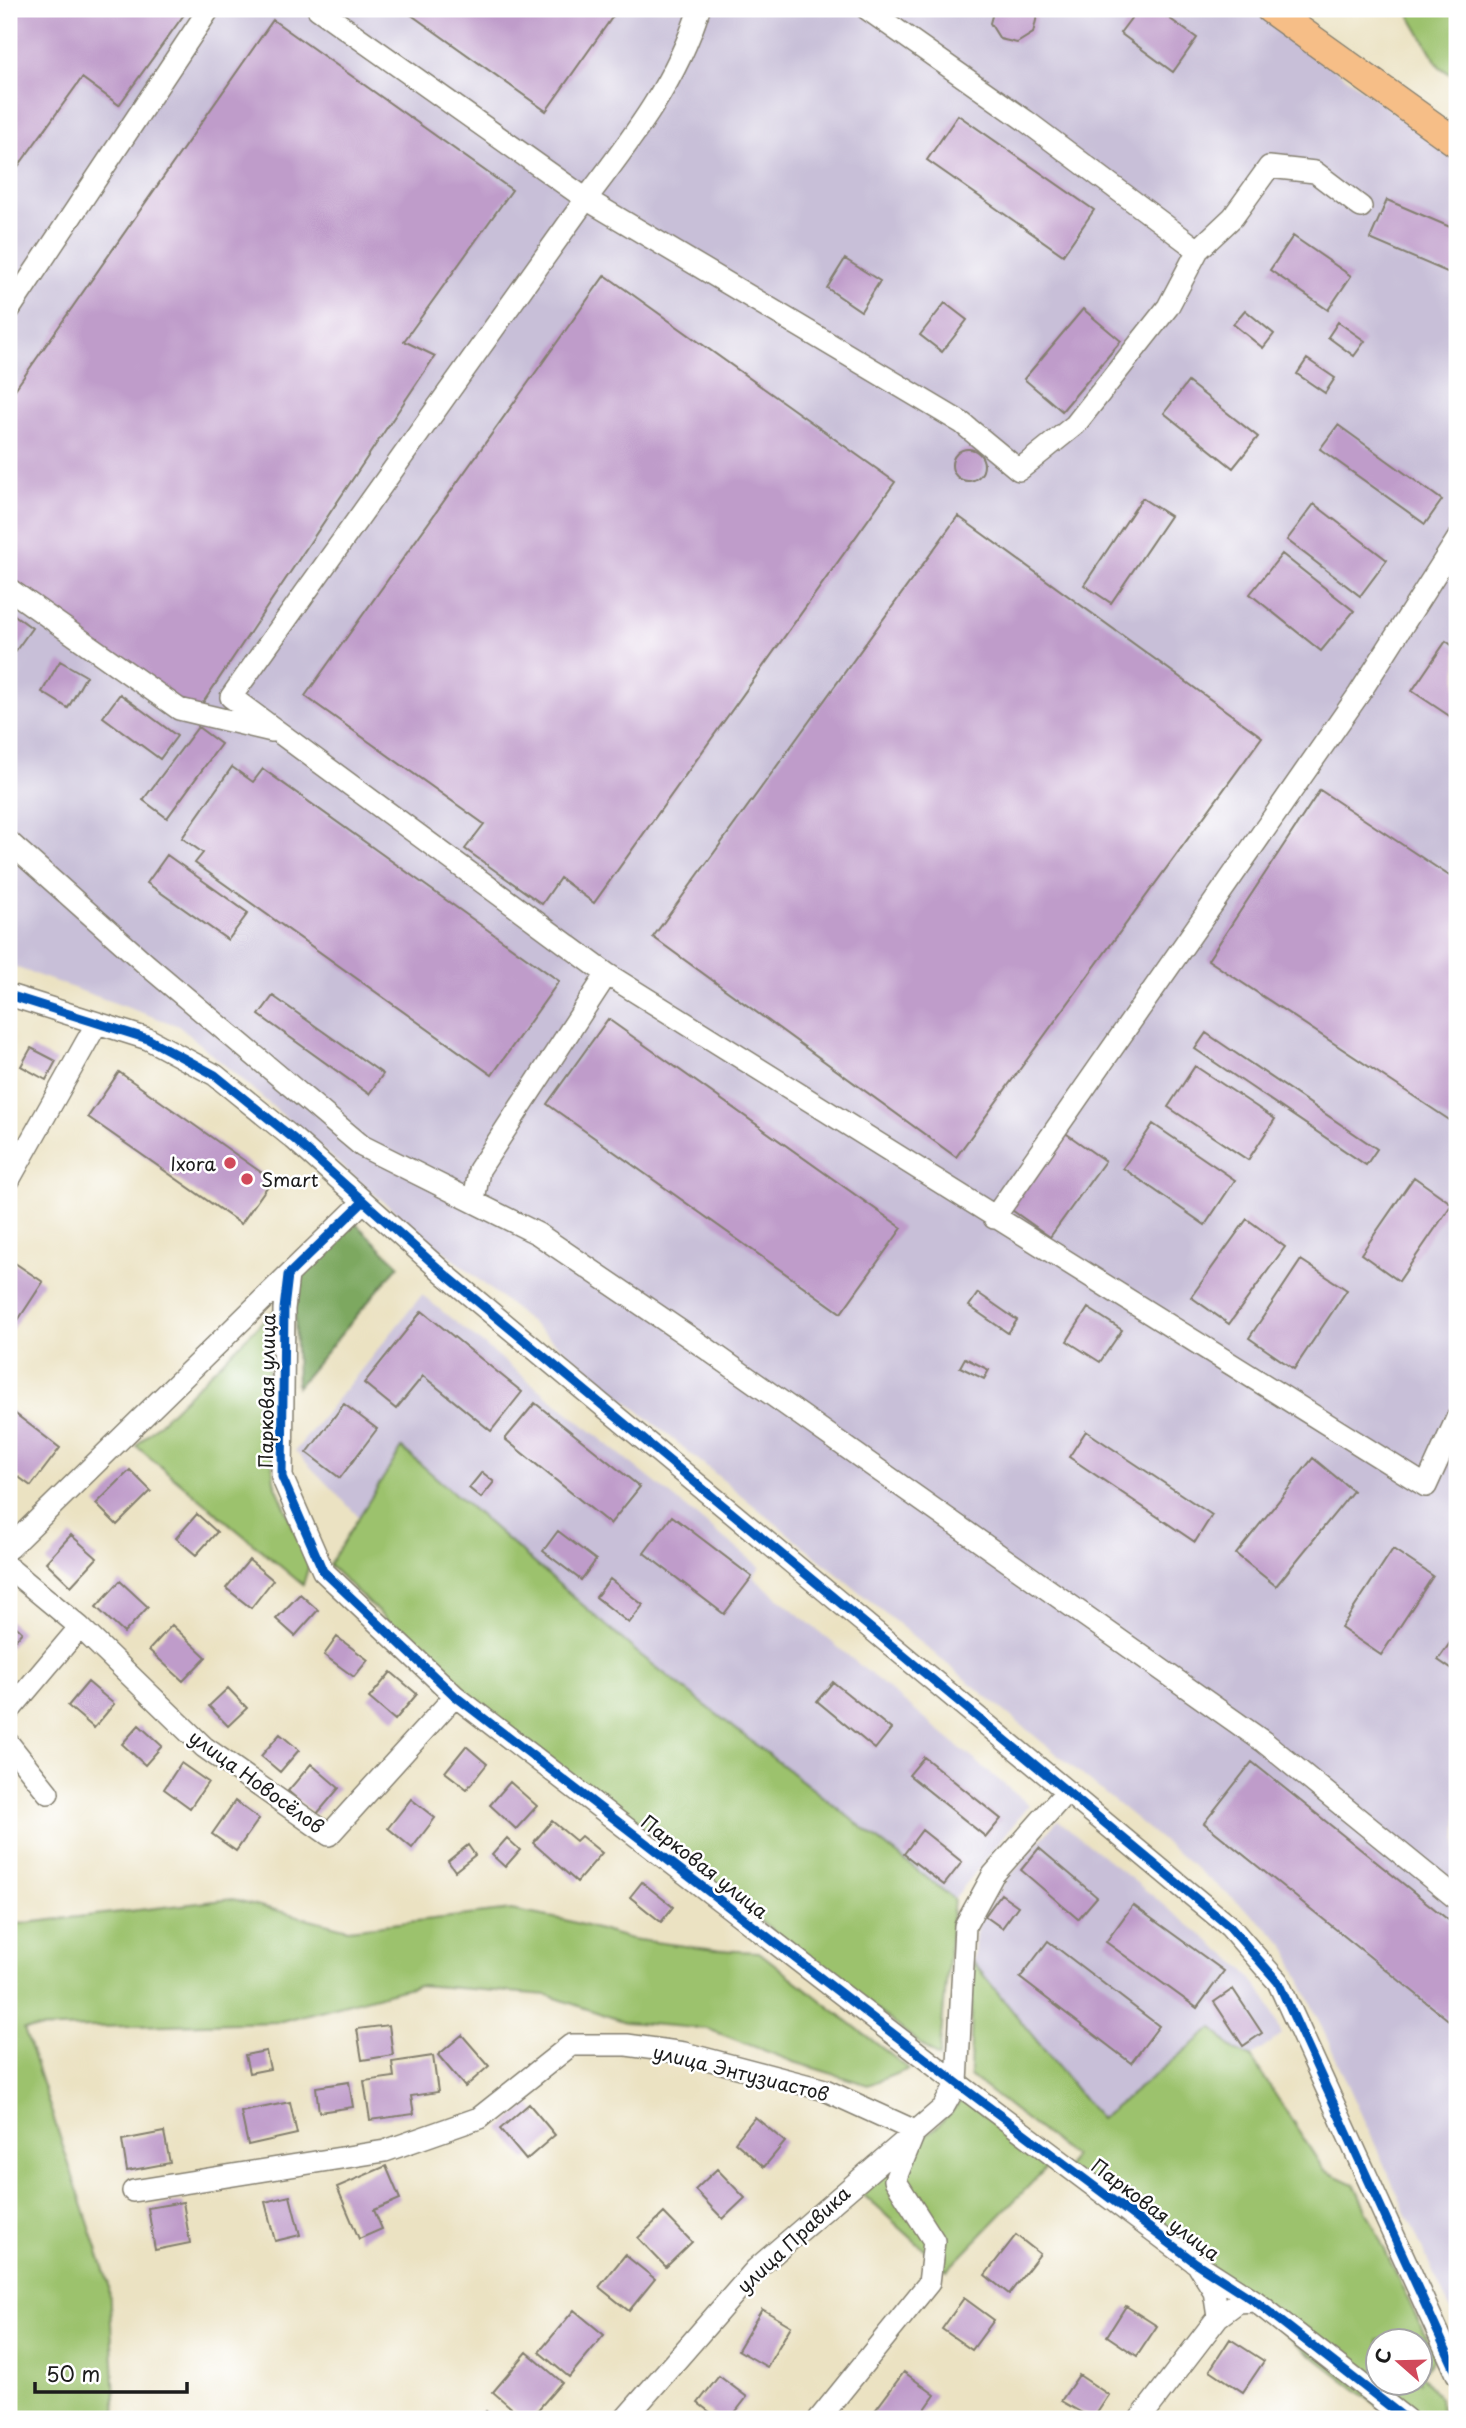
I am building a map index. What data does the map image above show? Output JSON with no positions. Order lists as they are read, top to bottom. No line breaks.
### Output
{"streets":{"street":["Парковая улица","улица Новосёлов","улица Энтузиастов","улица Правика"]},"crossings":[["Парковая улица","улица Новосёлов"],["Парковая улица","улица Правика"],["улица Энтузиастов","улица Правика"]],"places":["Ixora","Smart"],"scale_bar":"50 m","north":"left"}
